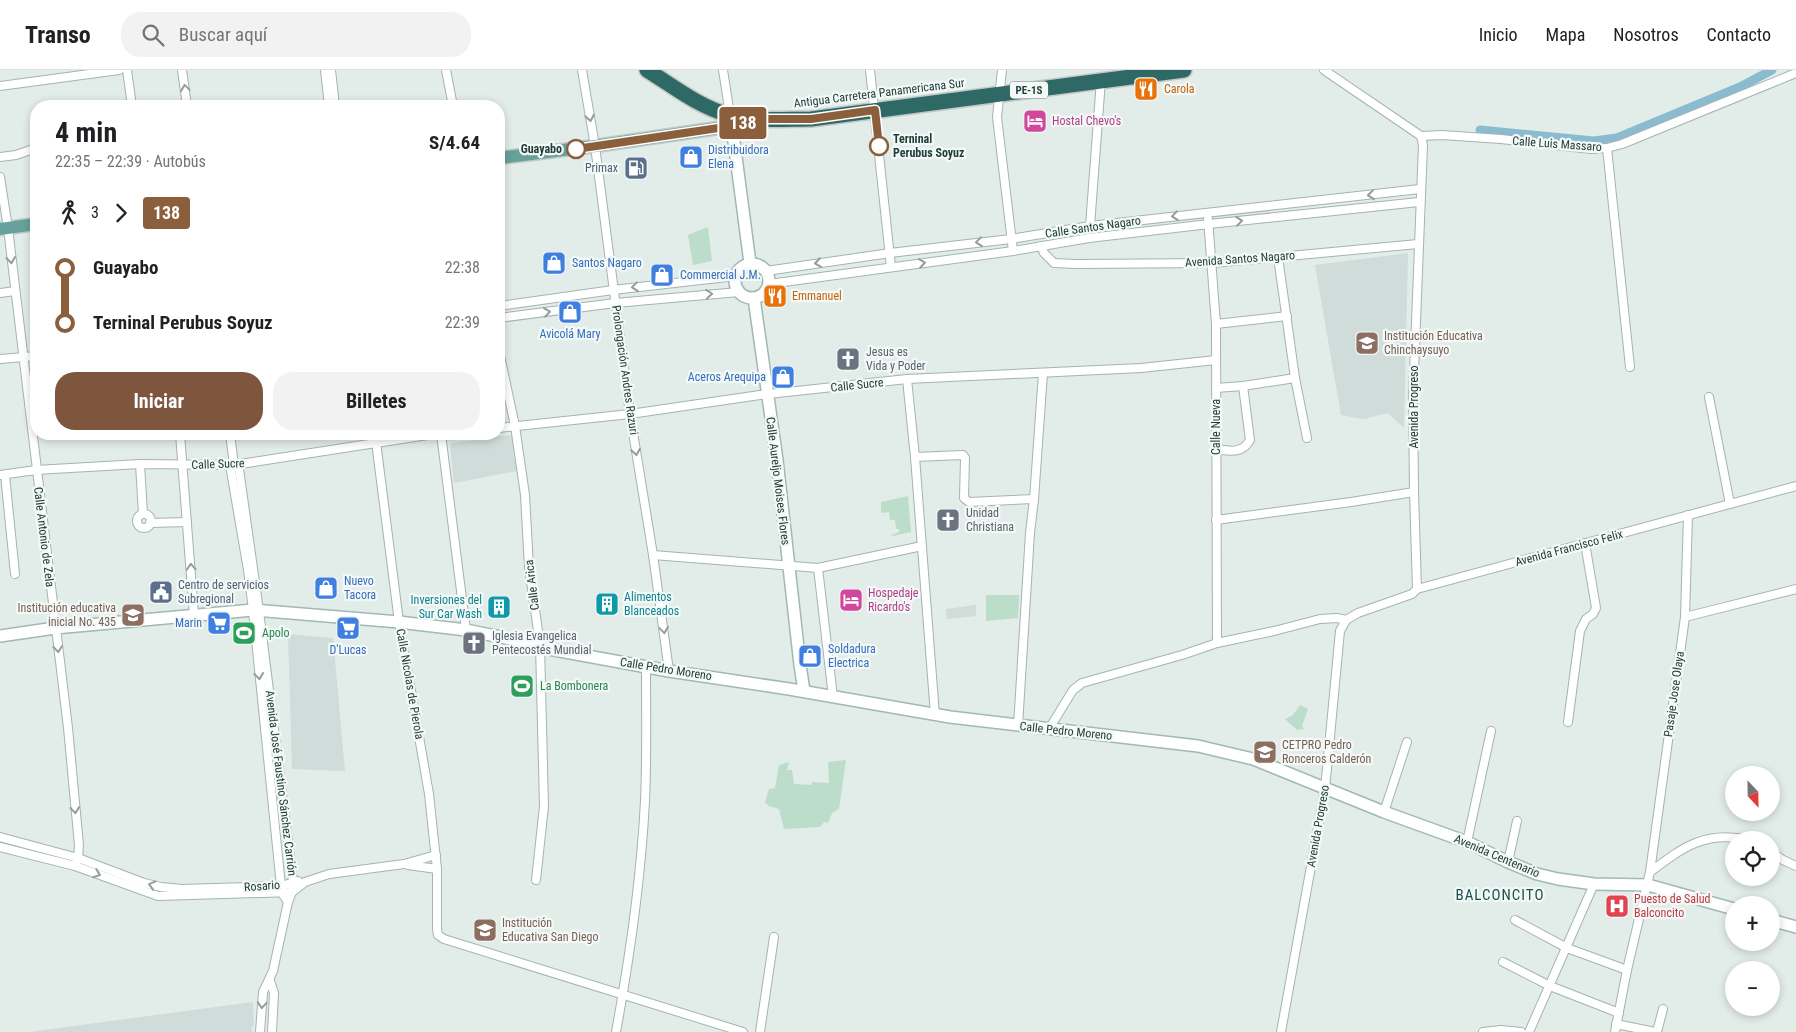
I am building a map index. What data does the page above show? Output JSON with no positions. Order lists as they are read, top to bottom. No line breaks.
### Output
{"streets":{"highway":["PE-1S","Antigua Carretera Panamericana Sur"],"main road":["Calle Aureljo Moises Flores","Calle Pedro Moreno","Avenida Centenario"],"street":["Calle Luis Massaro","Calle Santos Nagaro","Avenida Santos Nagaro","Prolongación Andres Razuri","Calle Sucre","Avenida Progreso","Calle Nueva","Calle Antonio de Zela","Avenida Francisco Felix","Calle Arica","Calle Nicolas de Pierola","Pasaje Jose Olaya","Avenida José Faustino Sánchez Carrión","Rosario"]},"crossings":[["Calle Luis Massaro","Avenida Progreso"],["Calle Santos Nagaro","Avenida Santos Nagaro"],["Calle Santos Nagaro","Avenida Progreso"],["Calle Santos Nagaro","Calle Nueva"],["Calle Santos Nagaro","Calle Aureljo Moises Flores"],["Avenida Santos Nagaro","Avenida Progreso"],["Avenida Santos Nagaro","Calle Nueva"],["Prolongación Andres Razuri","Calle Sucre"],["Prolongación Andres Razuri","Calle Pedro Moreno"],["Calle Sucre","Calle Nueva"],["Calle Sucre","Calle Aureljo Moises Flores"],["Calle Sucre","Calle Antonio de Zela"],["Calle Sucre","Calle Arica"],["Calle Sucre","Calle Nicolas de Pierola"],["Calle Sucre","Avenida José Faustino Sánchez Carrión"],["Avenida Progreso","Avenida Francisco Felix"],["Avenida Progreso","Calle Pedro Moreno"],["Avenida Progreso","Avenida Centenario"],["Calle Aureljo Moises Flores","Calle Pedro Moreno"],["Calle Antonio de Zela","Calle Pedro Moreno"],["Calle Antonio de Zela","Rosario"],["Avenida Francisco Felix","Pasaje Jose Olaya"],["Calle Arica","Calle Pedro Moreno"],["Calle Pedro Moreno","Calle Nicolas de Pierola"],["Calle Pedro Moreno","Avenida José Faustino Sánchez Carrión"],["Calle Pedro Moreno","Avenida Centenario"],["Pasaje Jose Olaya","Avenida Centenario"],["Avenida José Faustino Sánchez Carrión","Rosario"]],"one_way":["Prolongación Andres Razuri","Calle Antonio de Zela"],"districts":["BALCONCITO"],"places":{"restaurant":["Carola","Emmanuel"],"hotel":["Hostal Chevo's","Hospedaje Ricardo's"],"other":["Terninal Perubus Soyuz","Guayabo"],"shop":["Distribuidora Elena","Santos Nagaro","Commercial J.M.","Avicolá Mary","Aceros Arequipa","Nuevo Tacora","Soldadura Electrica"],"fuel station":["Primax"],"school or university":["Institución Educativa Chinchaysuyo","Institución educativa inicial No. 435","CETPRO Pedro Ronceros Calderón","Institución Educativa San Diego"],"church":["Jesus es Vida y Poder","Unidad Christiana","Iglesia Evangelica Pentecostés Mundial"],"public building":["Centro de servicios Subregional"],"building":["Alimentos Blanceados","Inversiones del Sur Car Wash"],"supermarket":["Marin","D'Lucas"],"sports":["Apolo","La Bombonera"],"hospital":["Puesto de Salud Balconcito"]},"lines":["bus line 138"],"north":"bottom","page":{"header":"Transo","search":"Buscar aquí","nav":["Inicio","Mapa","Nosotros","Contacto"],"on_map":"138","heading":["4 min","22:35 – 22:39 · Autobús","S/4.64"],"legs":["3","138"],"list":[{"name":"Guayabo","value":"22:38"},{"name":"Terninal Perubus Soyuz","value":"22:39"}],"buttons":["Iniciar","Billetes"],"map_buttons":["+","−"]}}
